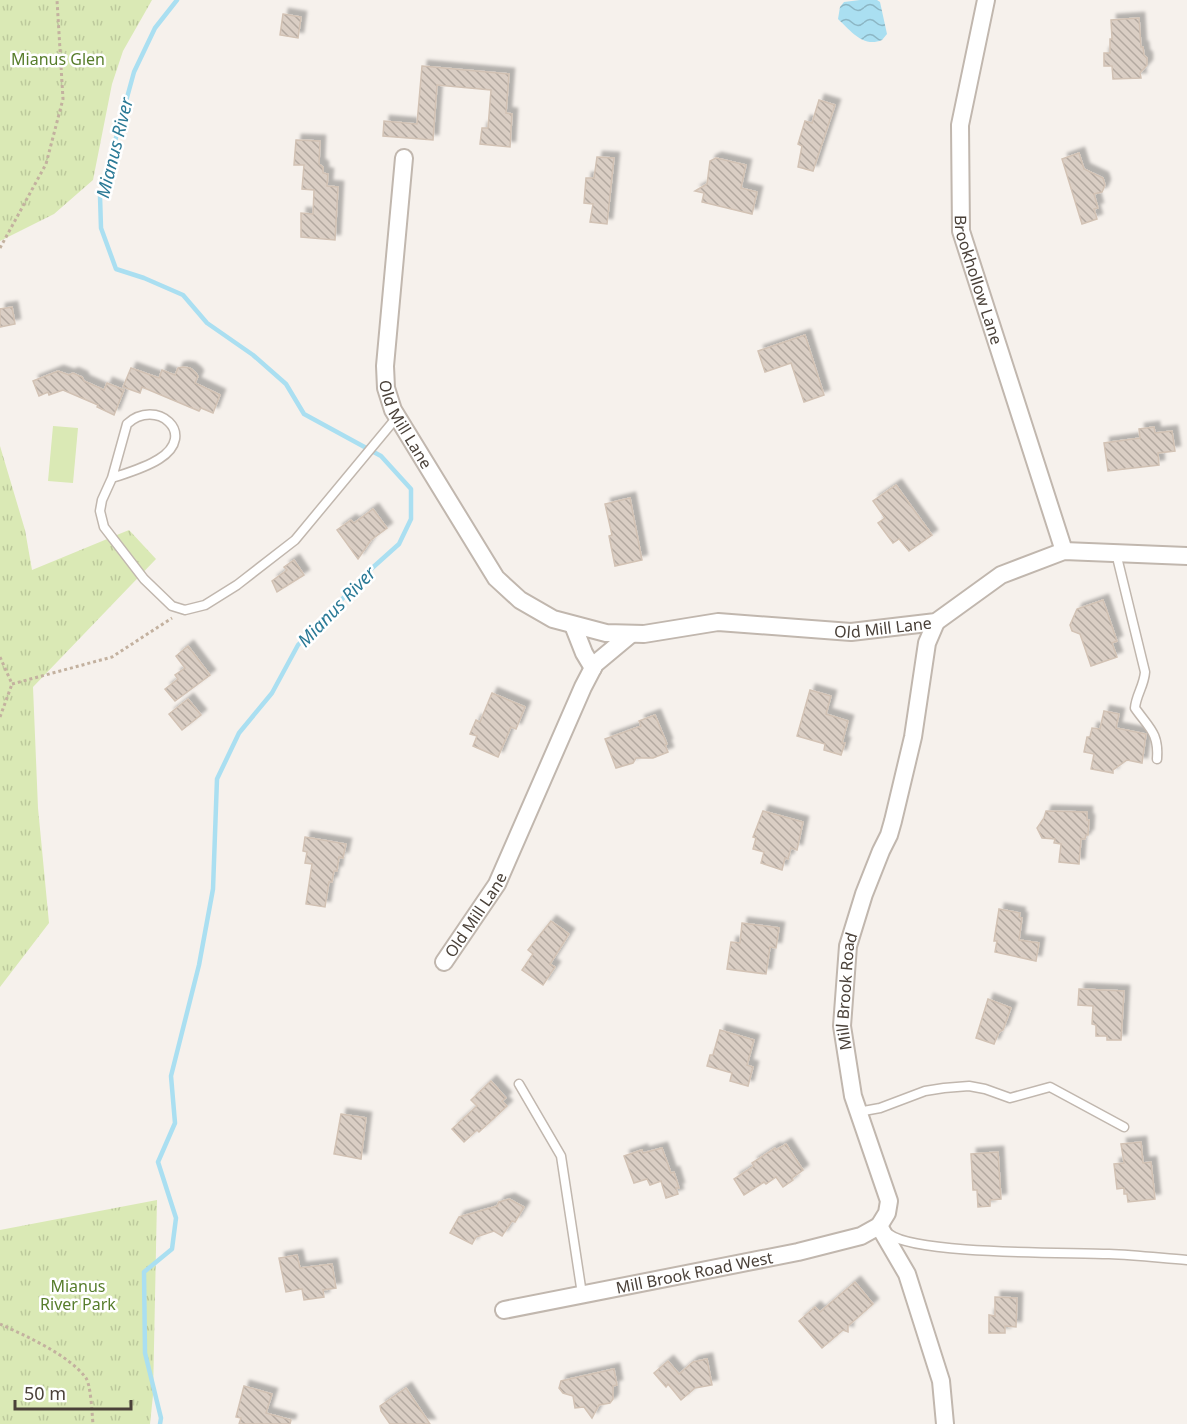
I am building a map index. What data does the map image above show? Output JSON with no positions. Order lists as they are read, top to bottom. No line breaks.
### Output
{"streets":{"street":["Brookhollow Lane","Old Mill Lane","Mill Brook Road","Mill Brook Road West"]},"crossings":[["Brookhollow Lane","Old Mill Lane"],["Old Mill Lane","Mill Brook Road"],["Mill Brook Road","Mill Brook Road West"]],"water":["Mianus River"],"parks":["Mianus Glen","Mianus River Park"],"scale_bar":"50 m"}
